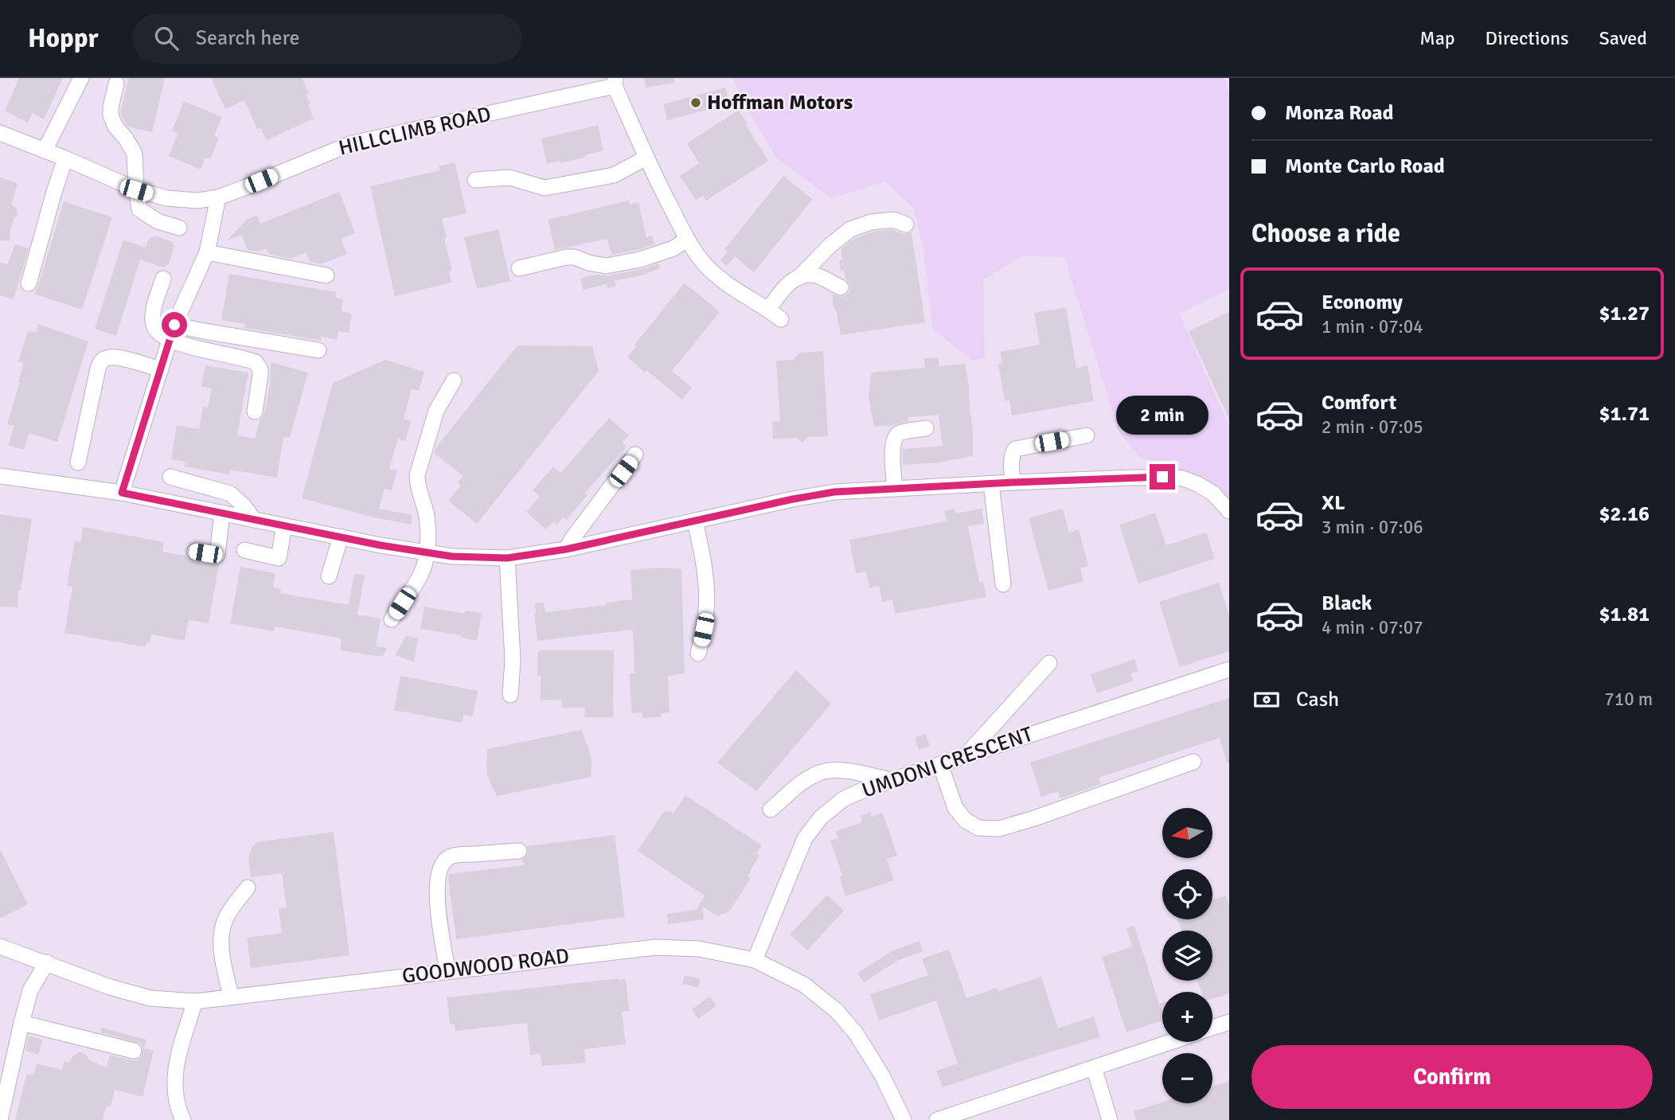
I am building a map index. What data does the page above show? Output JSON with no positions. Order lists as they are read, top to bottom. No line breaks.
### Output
{"streets":{"street":["HILLCLIMB ROAD","UMDONI CRESCENT","GOODWOOD ROAD"]},"crossings":[["UMDONI CRESCENT","GOODWOOD ROAD"]],"places":["Hoffman Motors"],"north":"left","page":{"header":"Hoppr","search":"Search here","nav":["Map","Directions","Saved"],"banner":["Monza Road","Monte Carlo Road"],"heading":"Choose a ride","list":[{"name":"Economy","note":"1 min · 07:04","value":"$1.27"},{"name":"Comfort","note":"2 min · 07:05","value":"$1.71"},{"name":"XL","note":"3 min · 07:06","value":"$2.16"},{"name":"Black","note":"4 min · 07:07","value":"$1.81"}],"bubble":"2 min","pay":["Cash","710 m"],"map_buttons":["+","−"],"buttons":"Confirm"}}
